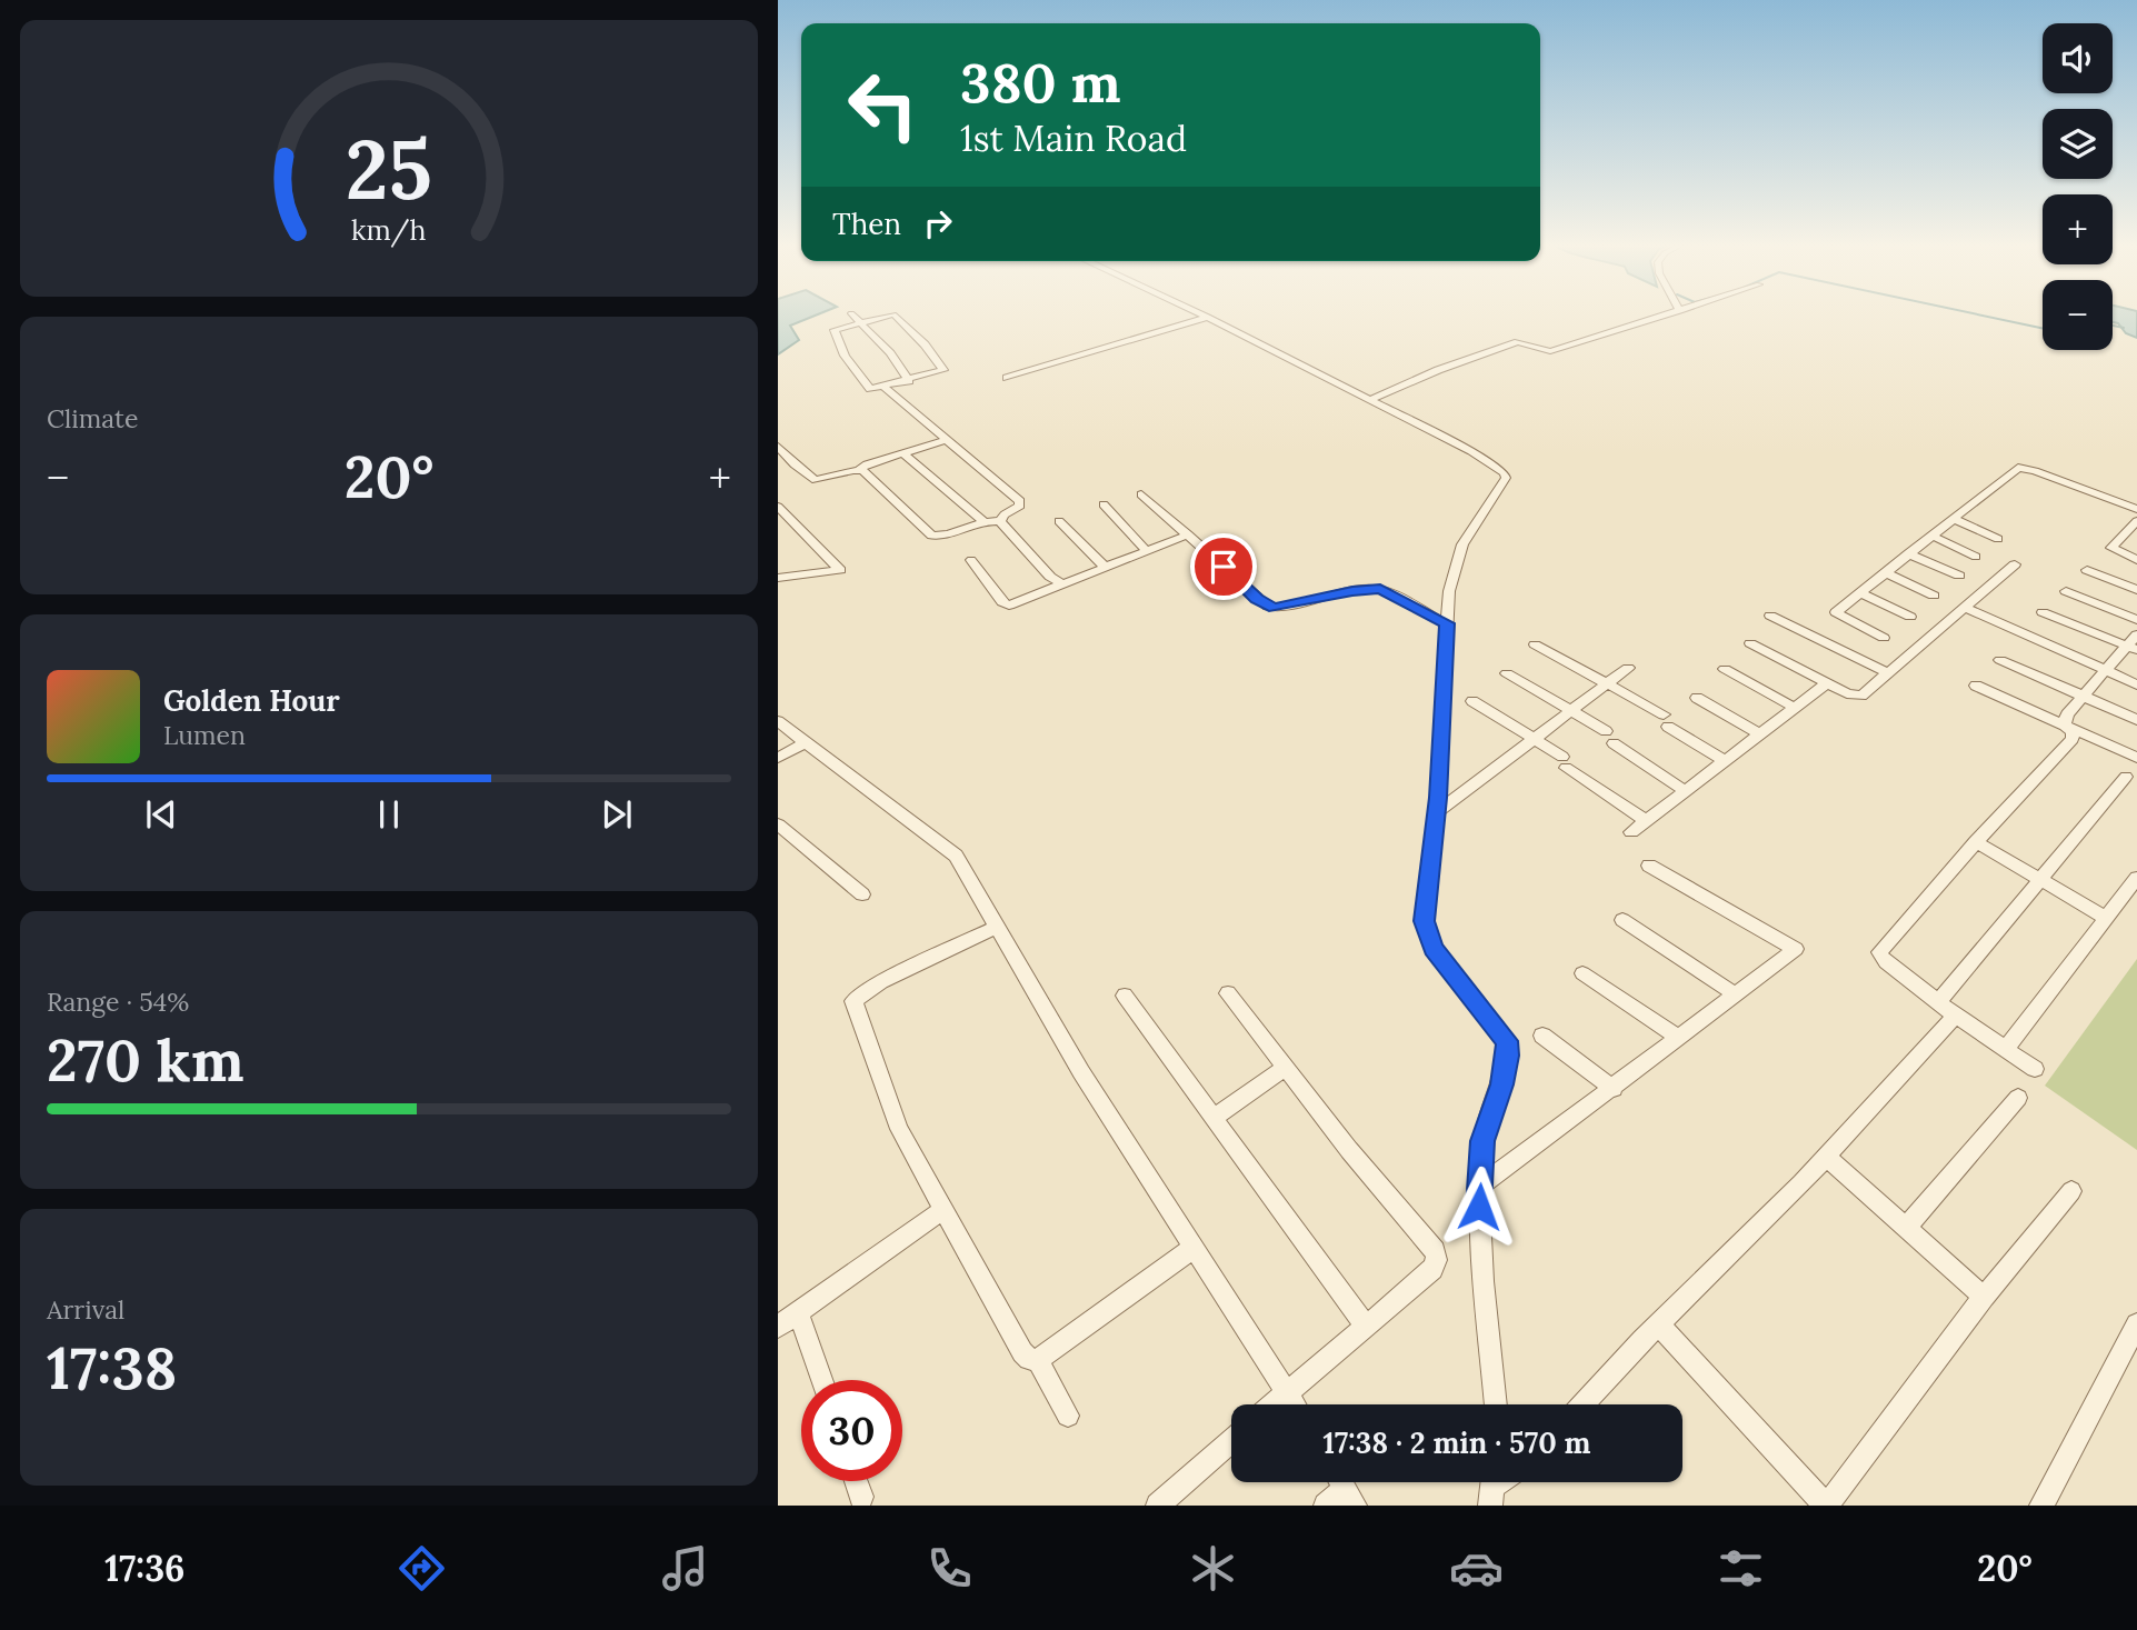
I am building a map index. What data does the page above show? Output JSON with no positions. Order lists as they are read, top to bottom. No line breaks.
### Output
{"page":{"map_buttons":["+","−"],"turn":["380 m","1st Main Road"],"then":"Then","tile":["Climate",["Range · 54%","270 km"],["Arrival","17:38"]],"heat":["−","20°","+"],"song":["Golden Hour","Lumen"],"limit":"30","trip":"17:38 · 2 min · 570 m","tabs":["17:36","20°"],"gauge":["25","km/h"]}}
